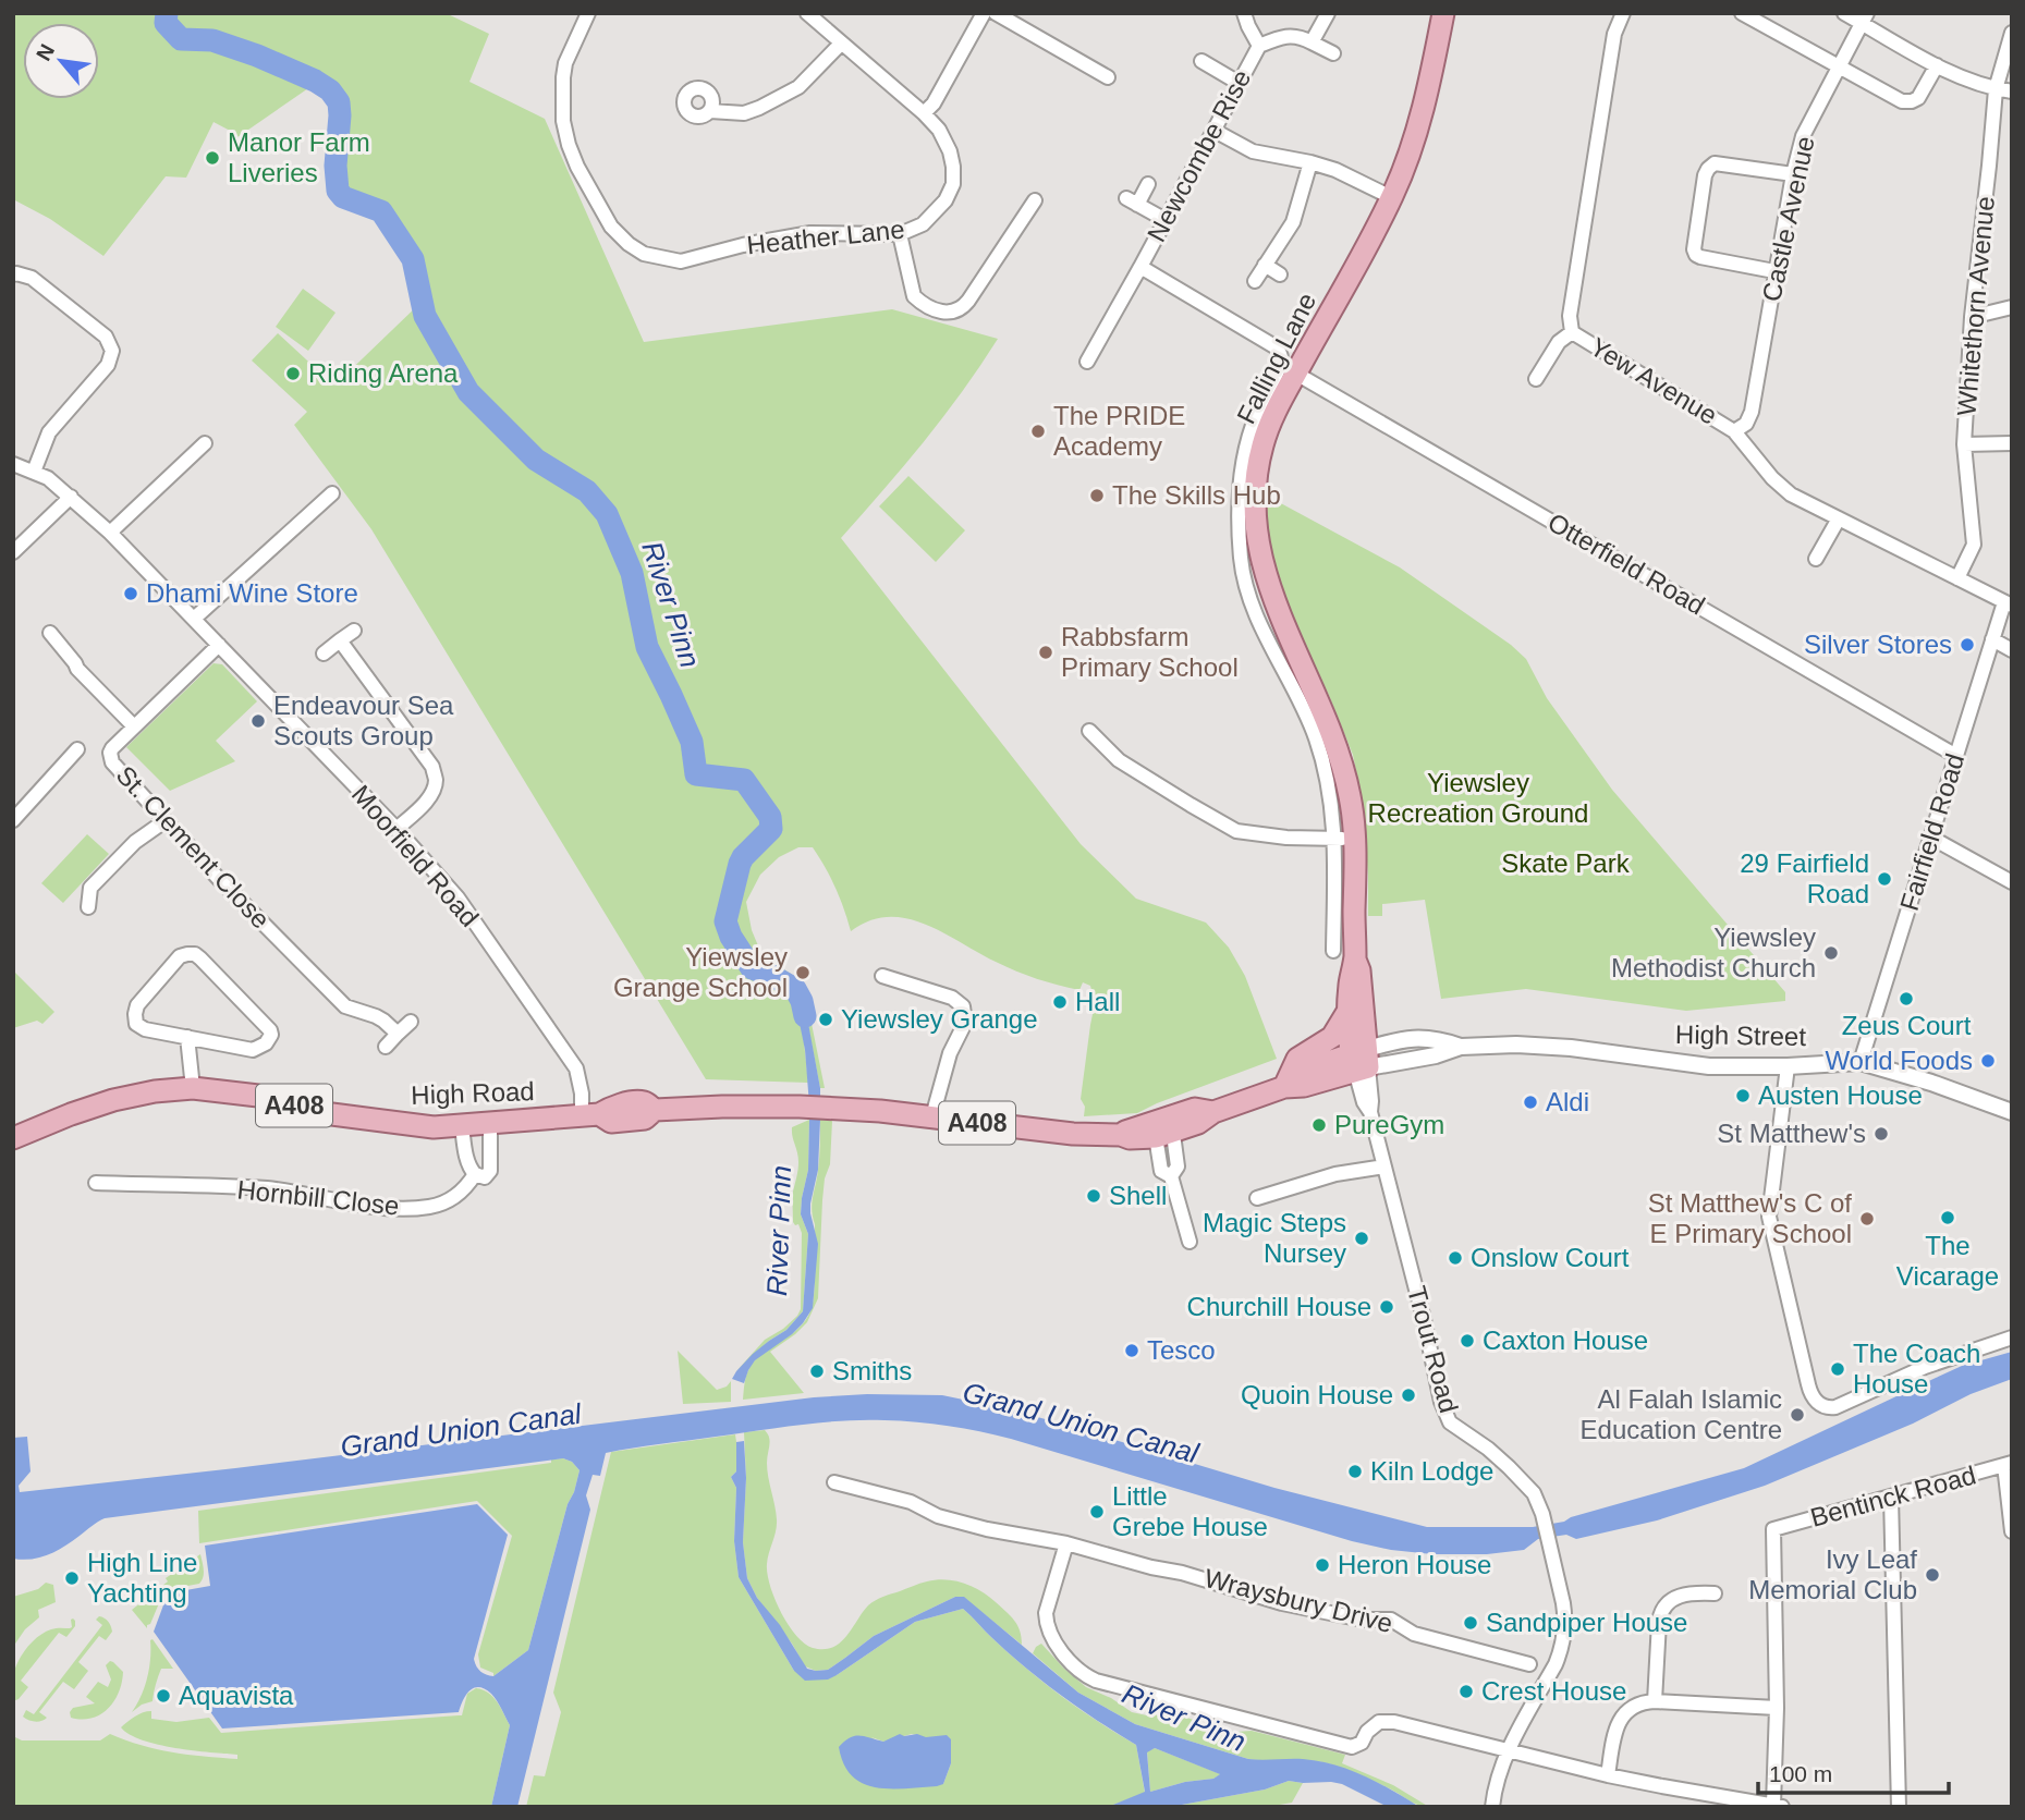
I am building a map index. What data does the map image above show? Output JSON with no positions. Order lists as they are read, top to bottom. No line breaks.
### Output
{"streets":{"main road":["Falling Lane","High Street","High Road","A408"],"street":["Newcombe Rise","Castle Avenue","Heather Lane","Whitethorn Avenue","Yew Avenue","Otterfield Road","Fairfield Road","St. Clement Close","Moorfield Road","Hornbill Close","Trout Road","Bentinck Road","Wraysbury Drive"]},"crossings":[["Castle Avenue","Yew Avenue"],["Whitethorn Avenue","Yew Avenue"],["Falling Lane","Otterfield Road"],["Falling Lane","High Street"],["Falling Lane","Trout Road"],["Yew Avenue","Fairfield Road"],["Otterfield Road","Fairfield Road"],["Fairfield Road","High Street"],["St. Clement Close","Moorfield Road"],["Moorfield Road","High Road"],["High Street","High Road"],["High Street","Trout Road"],["High Road","Hornbill Close"]],"water":["River Pinn","Grand Union Canal"],"parks":["Yiewsley Recreation Ground","Skate Park"],"places":["Manor Farm Liveries","Riding Arena","The PRIDE Academy","The Skills Hub","Dhami Wine Store","Silver Stores","Rabbsfarm Primary School","Endeavour Sea Scouts Group","29 Fairfield Road","Yiewsley Methodist Church","Yiewsley Grange School","Zeus Court","Hall","Yiewsley Grange","World Foods","Austen House","Aldi","PureGym","St Matthew's","Shell","The Vicarage","St Matthew's C of E Primary School","Magic Steps Nursey","Onslow Court","Churchill House","Caxton House","Tesco","The Coach House","Smiths","Quoin House","Al Falah Islamic Education Centre","Kiln Lodge","Little Grebe House","Heron House","Ivy Leaf Memorial Club","High Line Yachting","Sandpiper House","Crest House","Aquavista"],"scale_bar":"100 m","north":"top left"}
